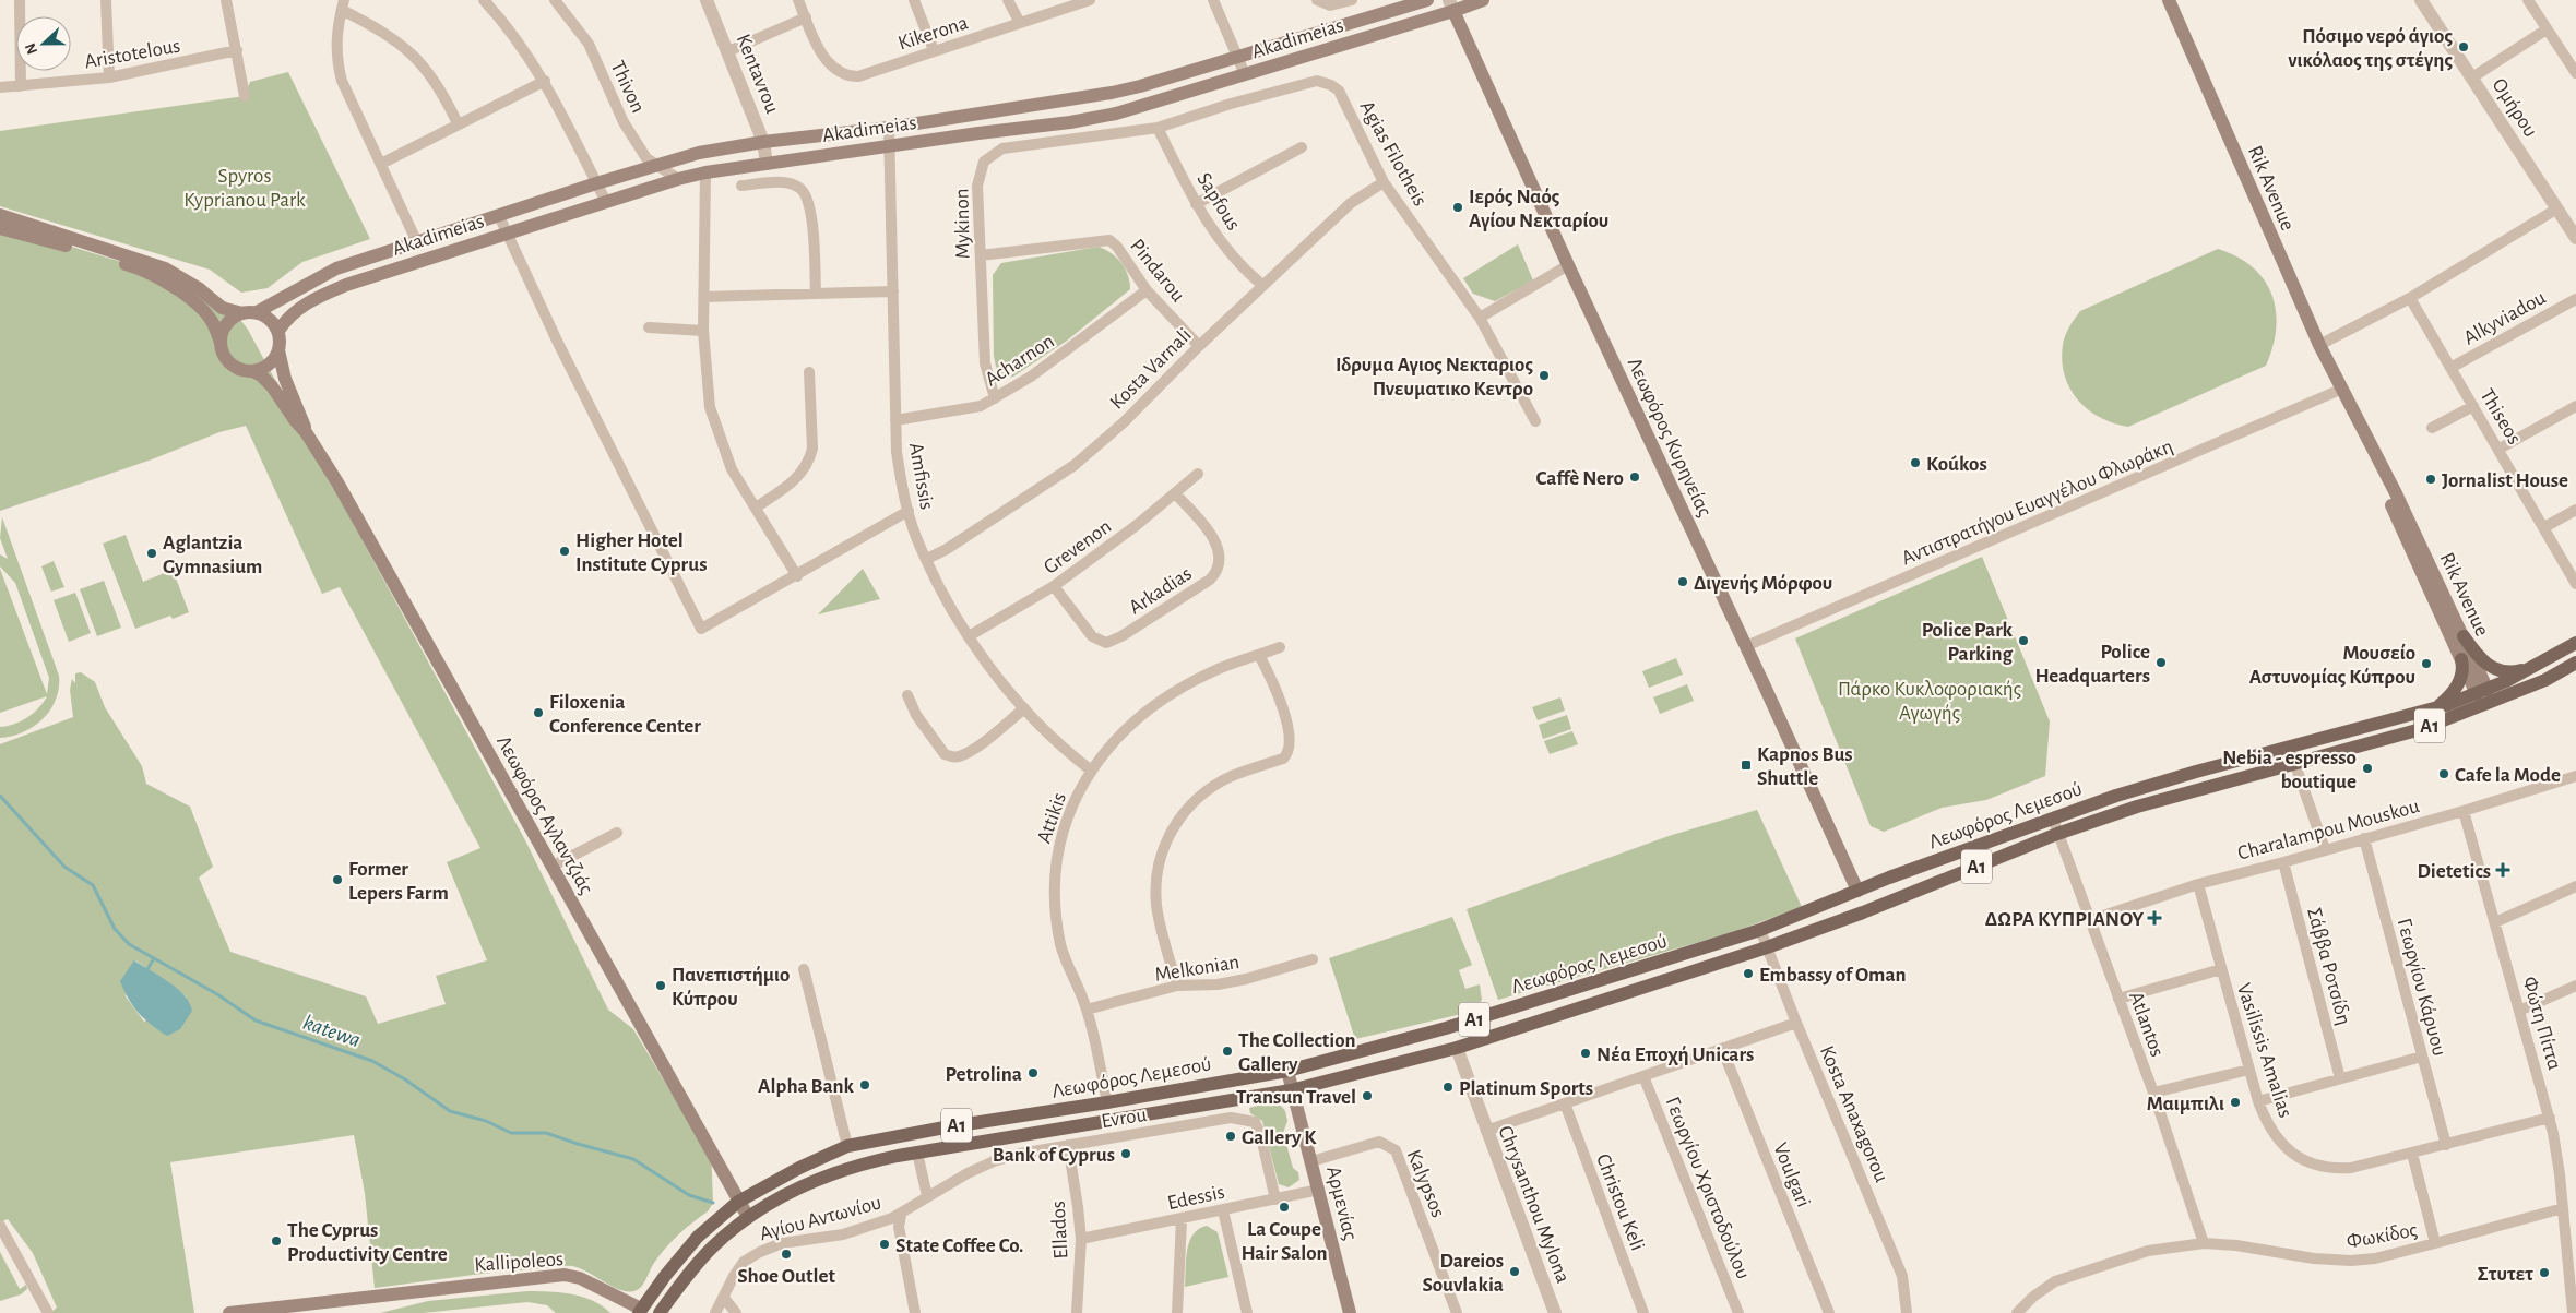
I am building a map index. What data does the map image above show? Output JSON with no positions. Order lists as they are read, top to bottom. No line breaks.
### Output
{"streets":{"main road":["Akadimeias","Rik Avenue","Λεωφόρος Κυρηνείας","A1","Λεωφόρος Αγλαντζιάς","Λεωφόρος Λεμεσού","Αρμενίας","Kallipoleos"],"street":["Kikerona","Aristotelous","Kentavrou","Thivon","Ομήρου","Agias Filotheis","Sapfous","Mykinon","Pindarou","Alkyviadou","Acharnon","Kosta Varnali","Thiseos","Amfissis","Αντιστρατήγου Ευαγγέλου Φλωράκη","Grevenon","Arkadias","Attikis","Charalampou Mouskou","Σάββα Ροτσίδη","Melkonian","Γεωργίου Κάρυου","Φώτη Πίττα","Atlantos","Vasilissis Amalias","Kosta Anaxagorou","Evrou","Voulgari","Kalypsos","Γεωργίου Χριστοδούλου","Edessis","Christou Keli","Chrysanthou Mylona","Αγίου Αντωνίου","Ellados","Φωκίδος"]},"crossings":[["Akadimeias","Kentavrou"],["Akadimeias","Thivon"],["Akadimeias","Λεωφόρος Κυρηνείας"],["Akadimeias","Amfissis"],["Akadimeias","Λεωφόρος Αγλαντζιάς"],["Agias Filotheis","Sapfous"],["Agias Filotheis","Mykinon"],["Agias Filotheis","Kosta Varnali"],["Rik Avenue","Αντιστρατήγου Ευαγγέλου Φλωράκη"],["Rik Avenue","Λεωφόρος Λεμεσού"],["Sapfous","Mykinon"],["Sapfous","Kosta Varnali"],["Mykinon","Pindarou"],["Mykinon","Acharnon"],["Pindarou","Acharnon"],["Pindarou","Kosta Varnali"],["Alkyviadou","Thiseos"],["Acharnon","Amfissis"],["Kosta Varnali","Amfissis"],["Λεωφόρος Κυρηνείας","Αντιστρατήγου Ευαγγέλου Φλωράκη"],["Λεωφόρος Κυρηνείας","Λεωφόρος Λεμεσού"],["Amfissis","Grevenon"],["Amfissis","Attikis"],["Grevenon","Arkadias"],["Λεωφόρος Αγλαντζιάς","Λεωφόρος Λεμεσού"],["Λεωφόρος Λεμεσού","Attikis"],["Λεωφόρος Λεμεσού","Atlantos"],["Λεωφόρος Λεμεσού","Kosta Anaxagorou"],["Λεωφόρος Λεμεσού","Αρμενίας"],["Λεωφόρος Λεμεσού","Chrysanthou Mylona"],["Λεωφόρος Λεμεσού","Kallipoleos"],["Attikis","Melkonian"],["Charalampou Mouskou","Σάββα Ροτσίδη"],["Charalampou Mouskou","Γεωργίου Κάρυου"],["Charalampou Mouskou","Φώτη Πίττα"],["Charalampou Mouskou","Atlantos"],["Charalampou Mouskou","Vasilissis Amalias"],["Γεωργίου Κάρυου","Vasilissis Amalias"],["Φώτη Πίττα","Vasilissis Amalias"],["Φώτη Πίττα","Φωκίδος"],["Atlantos","Φωκίδος"],["Evrou","Edessis"],["Evrou","Αγίου Αντωνίου"],["Evrou","Ellados"],["Kalypsos","Αρμενίας"],["Edessis","Αρμενίας"],["Edessis","Ellados"]],"water":["katewa"],"parks":["Spyros Kyprianou Park","Πάρκο Κυκλοφοριακής Αγωγής"],"places":{"other":["Πόσιμο νερό άγιος νικόλαος της στέγης","Ιερός Ναός Αγίου Νεκταρίου","Ιδρυμα Αγιος Νεκταριος Πνευματικο Κεντρο","Koúkos","Caffè Nero","Jornalist House","Higher Hotel Institute Cyprus","Aglantzia Gymnasium","Διγενής Μόρφου","Police Park Parking","Police Headquarters","Μουσείο Αστυνομίας Κύπρου","Filoxenia Conference Center","Nebia - espresso boutique","Cafe la Mode","Former Lepers Farm","Embassy of Oman","Πανεπιστήμιο Κύπρου","The Collection Gallery","Νέα Εποχή Unicars","Petrolina","Alpha Bank","Platinum Sports","Transun Travel","Μαιμπιλι","Gallery K","Bank of Cyprus","La Coupe Hair Salon","The Cyprus Productivity Centre","State Coffee Co.","Shoe Outlet","Dareios Souvlakia","Στυτετ"],"transit":["Kapnos Bus Shuttle"],"health":["Dietetics","ΔΩΡΑ ΚΥΠΡΙΑΝΟΥ"]},"north":"left"}
